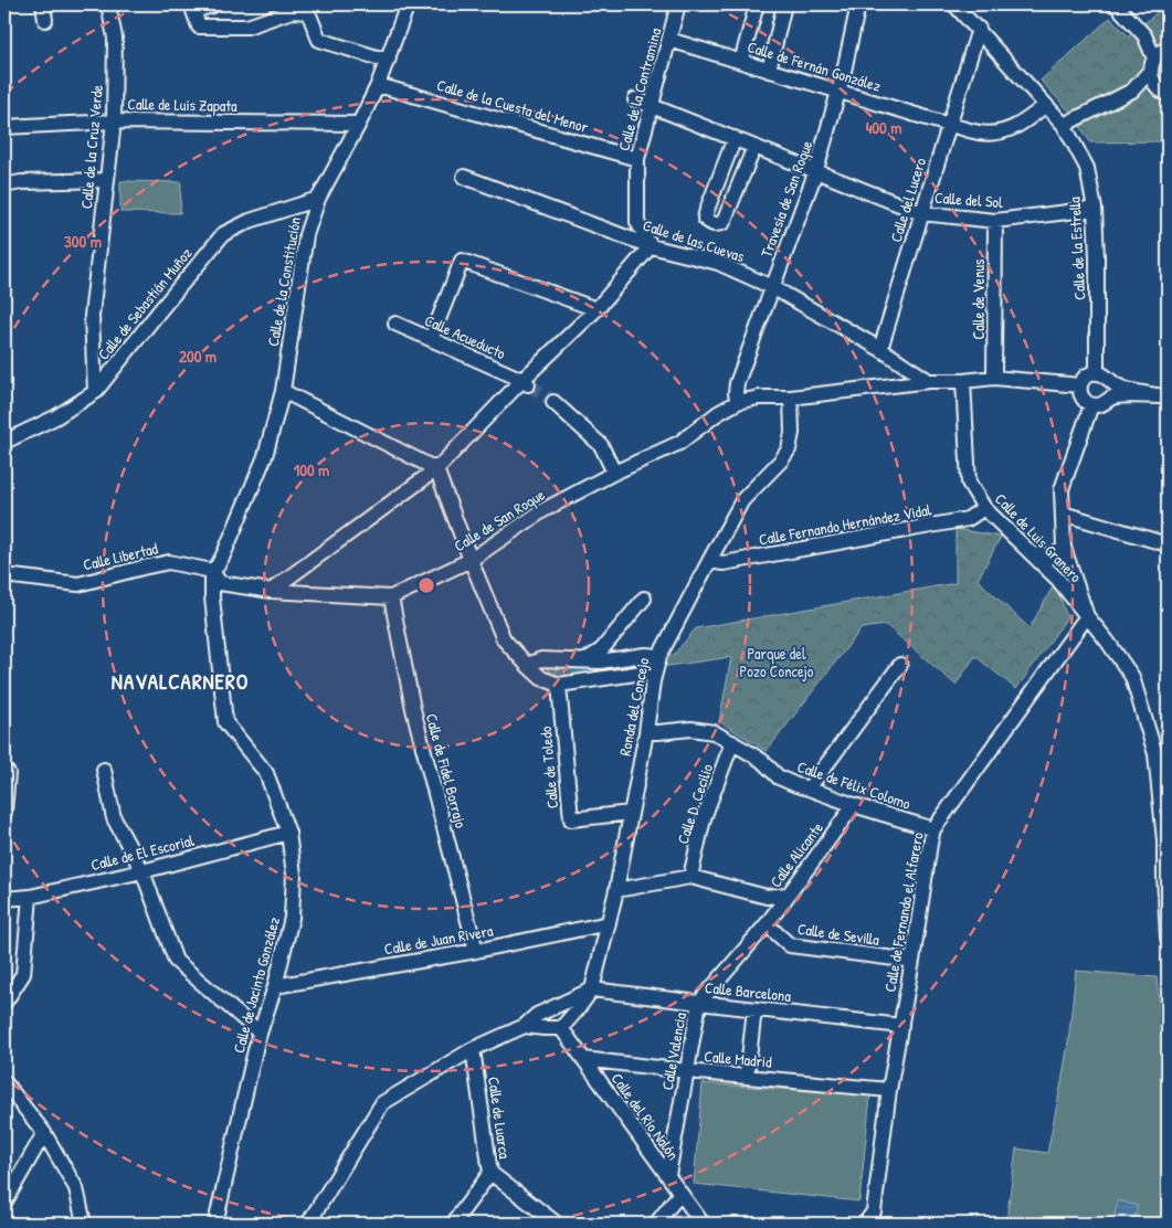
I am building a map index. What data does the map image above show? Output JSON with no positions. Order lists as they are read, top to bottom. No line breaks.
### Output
{"streets":{"street":["Calle de Fernán González","Calle de la Contramina","Calle de Luis Zapata","Calle de la Cuesta del Menor","Calle de la Cruz Verde","Travesía de San Roque","Calle del Lucero","Calle del Sol","Calle de las Cuevas","Calle de la Estrella","Calle de la Constitución","Calle de Venus","Calle de Sebastián Muñoz","Calle Acueducto","Calle de San Roque","Calle Fernando Hernández Vidal","Calle de Luis Granero","Calle Libertad","Ronda del Concejo","Calle de Toledo","Calle de Fidel Borrajo","Calle de Félix Colomo","Calle D. Cecilio","Calle de El Escorial","Calle Alicante","Calle de Fernando el Alfarero","Calle de Sevilla","Calle de Juan Rivera","Calle de Jacinto González","Calle Barcelona","Calle Valencia","Calle Madrid","Calle del Río Nalón","Calle de Luarca"]},"crossings":[["Calle de Fernán González","Calle de la Contramina"],["Calle de Fernán González","Travesía de San Roque"],["Calle de Fernán González","Calle del Lucero"],["Calle de Fernán González","Calle de la Estrella"],["Calle de la Contramina","Calle de la Cuesta del Menor"],["Calle de la Contramina","Calle del Sol"],["Calle de la Contramina","Calle de las Cuevas"],["Calle de Luis Zapata","Calle de la Cruz Verde"],["Calle de Luis Zapata","Calle de la Constitución"],["Calle de la Cuesta del Menor","Calle de la Constitución"],["Calle de la Cruz Verde","Calle de Sebastián Muñoz"],["Travesía de San Roque","Calle del Sol"],["Travesía de San Roque","Calle de las Cuevas"],["Travesía de San Roque","Calle de San Roque"],["Calle del Lucero","Calle del Sol"],["Calle del Lucero","Calle de las Cuevas"],["Calle del Lucero","Calle de la Estrella"],["Calle del Sol","Calle de la Estrella"],["Calle del Sol","Calle de Venus"],["Calle de las Cuevas","Calle de San Roque"],["Calle de la Estrella","Calle de San Roque"],["Calle de la Constitución","Calle de Sebastián Muñoz"],["Calle de la Constitución","Calle de San Roque"],["Calle de la Constitución","Calle Libertad"],["Calle de la Constitución","Calle de Jacinto González"],["Calle de Venus","Calle de San Roque"],["Calle de San Roque","Calle de Luis Granero"],["Calle de San Roque","Calle Libertad"],["Calle de San Roque","Ronda del Concejo"],["Calle de San Roque","Calle de Fidel Borrajo"],["Calle de San Roque","Calle de Jacinto González"],["Calle Fernando Hernández Vidal","Calle de Luis Granero"],["Calle Fernando Hernández Vidal","Ronda del Concejo"],["Calle de Luis Granero","Calle de Fernando el Alfarero"],["Calle Libertad","Calle de Jacinto González"],["Ronda del Concejo","Calle de Toledo"],["Ronda del Concejo","Calle de Félix Colomo"],["Ronda del Concejo","Calle de Juan Rivera"],["Ronda del Concejo","Calle Barcelona"],["Calle de Fidel Borrajo","Calle de Juan Rivera"],["Calle de Félix Colomo","Calle D. Cecilio"],["Calle de Félix Colomo","Calle Alicante"],["Calle de Félix Colomo","Calle de Fernando el Alfarero"],["Calle de El Escorial","Calle de Jacinto González"],["Calle Alicante","Calle de Sevilla"],["Calle Alicante","Calle Valencia"],["Calle de Fernando el Alfarero","Calle de Sevilla"],["Calle de Fernando el Alfarero","Calle Barcelona"],["Calle de Fernando el Alfarero","Calle Madrid"],["Calle de Sevilla","Calle Valencia"],["Calle de Juan Rivera","Calle de Jacinto González"],["Calle Barcelona","Calle Valencia"],["Calle Valencia","Calle Madrid"],["Calle Valencia","Calle del Río Nalón"],["Calle Madrid","Calle del Río Nalón"]],"districts":["NAVALCARNERO"],"parks":["Parque del Pozo Concejo"],"rings":["400 m","300 m","200 m","100 m"]}
